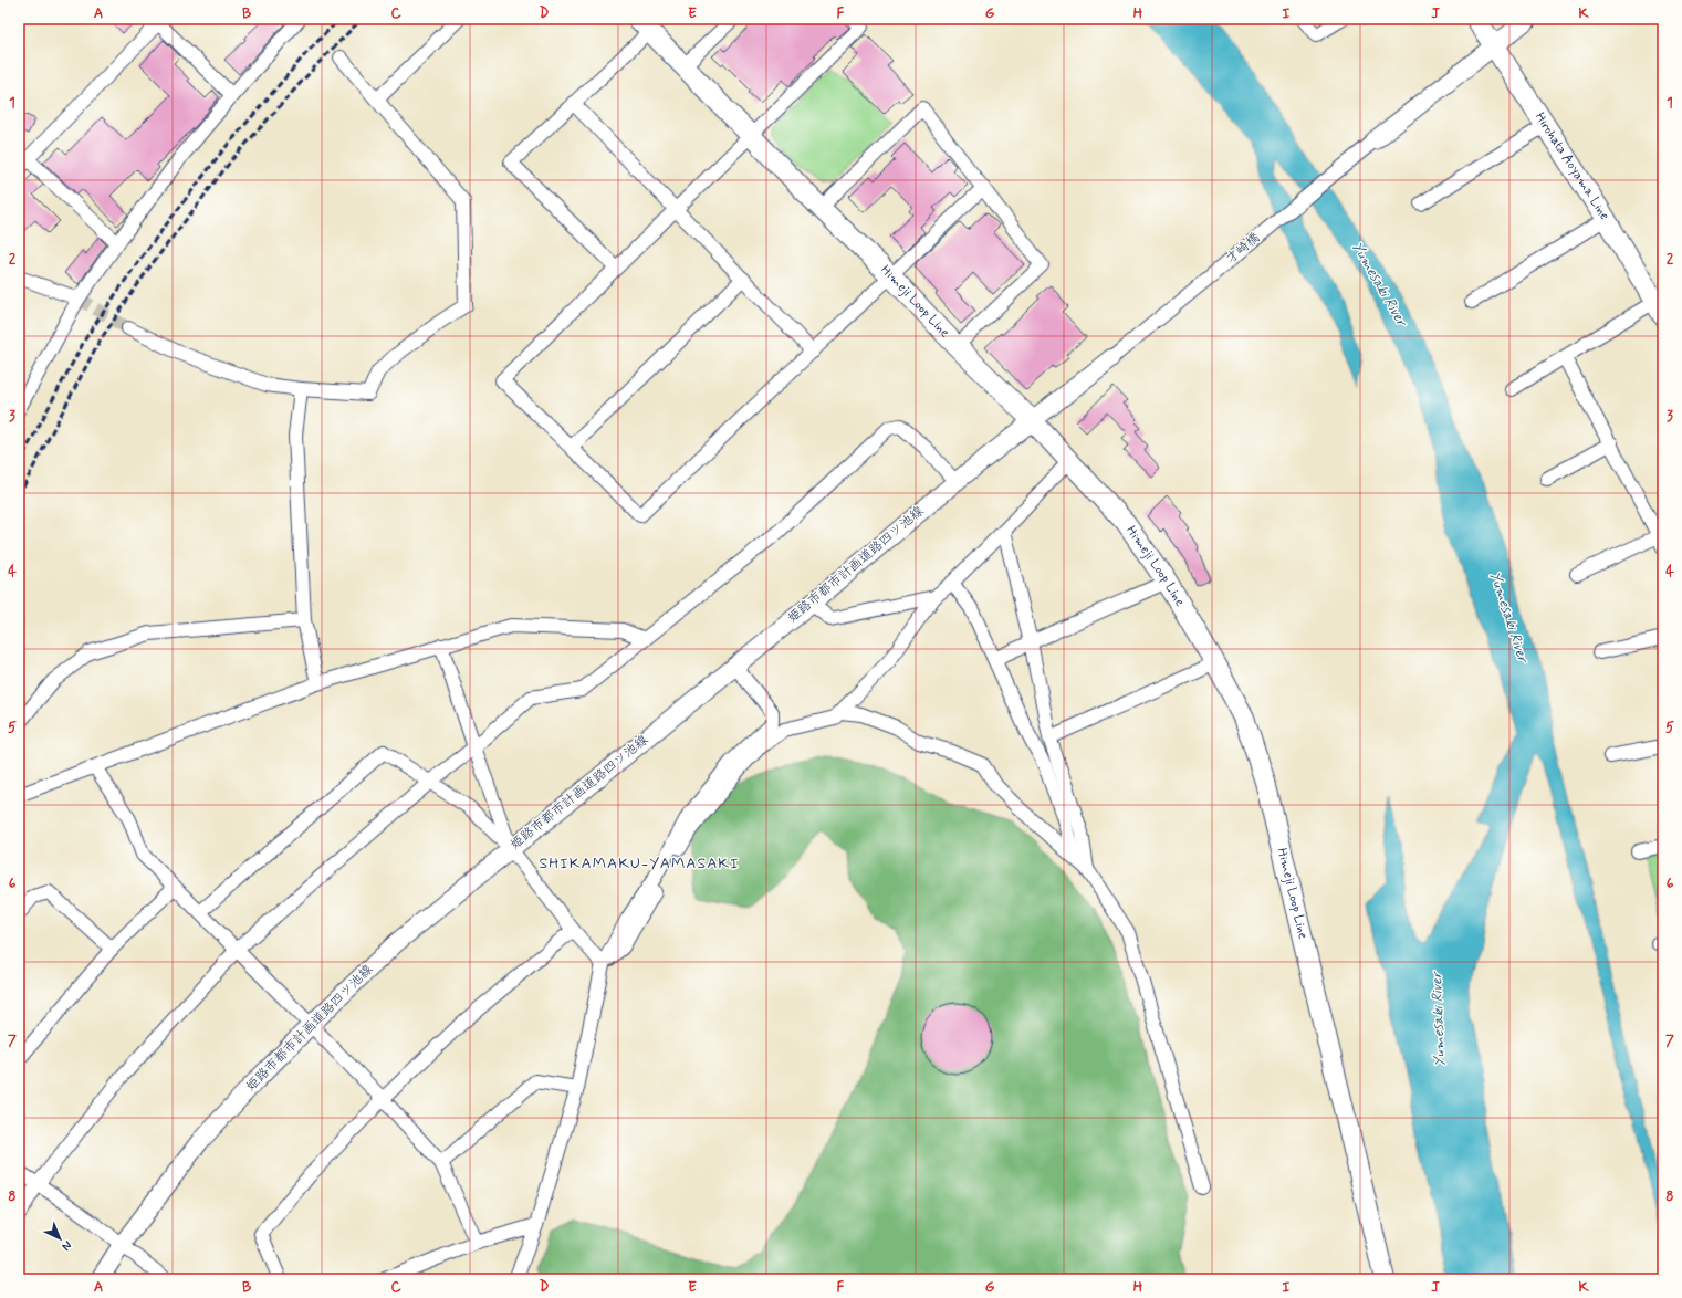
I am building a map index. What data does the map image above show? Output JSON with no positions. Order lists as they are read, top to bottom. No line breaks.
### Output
{"streets":{"main road":["Hirohata Aoyama Line","Himeji Loop Line"],"street":["才崎橋","姫路市都市計画道路四ツ池線"]},"crossings":[["才崎橋","姫路市都市計画道路四ツ池線"],["Himeji Loop Line","姫路市都市計画道路四ツ池線"]],"districts":["SHIKAMAKU-YAMASAKI"],"water":["Yumesaki River"],"north":"bottom right","grid":{"columns":["A","B","C","D","E","F","G","H","I","J","K"],"rows":["1","2","3","4","5","6","7","8"]}}
